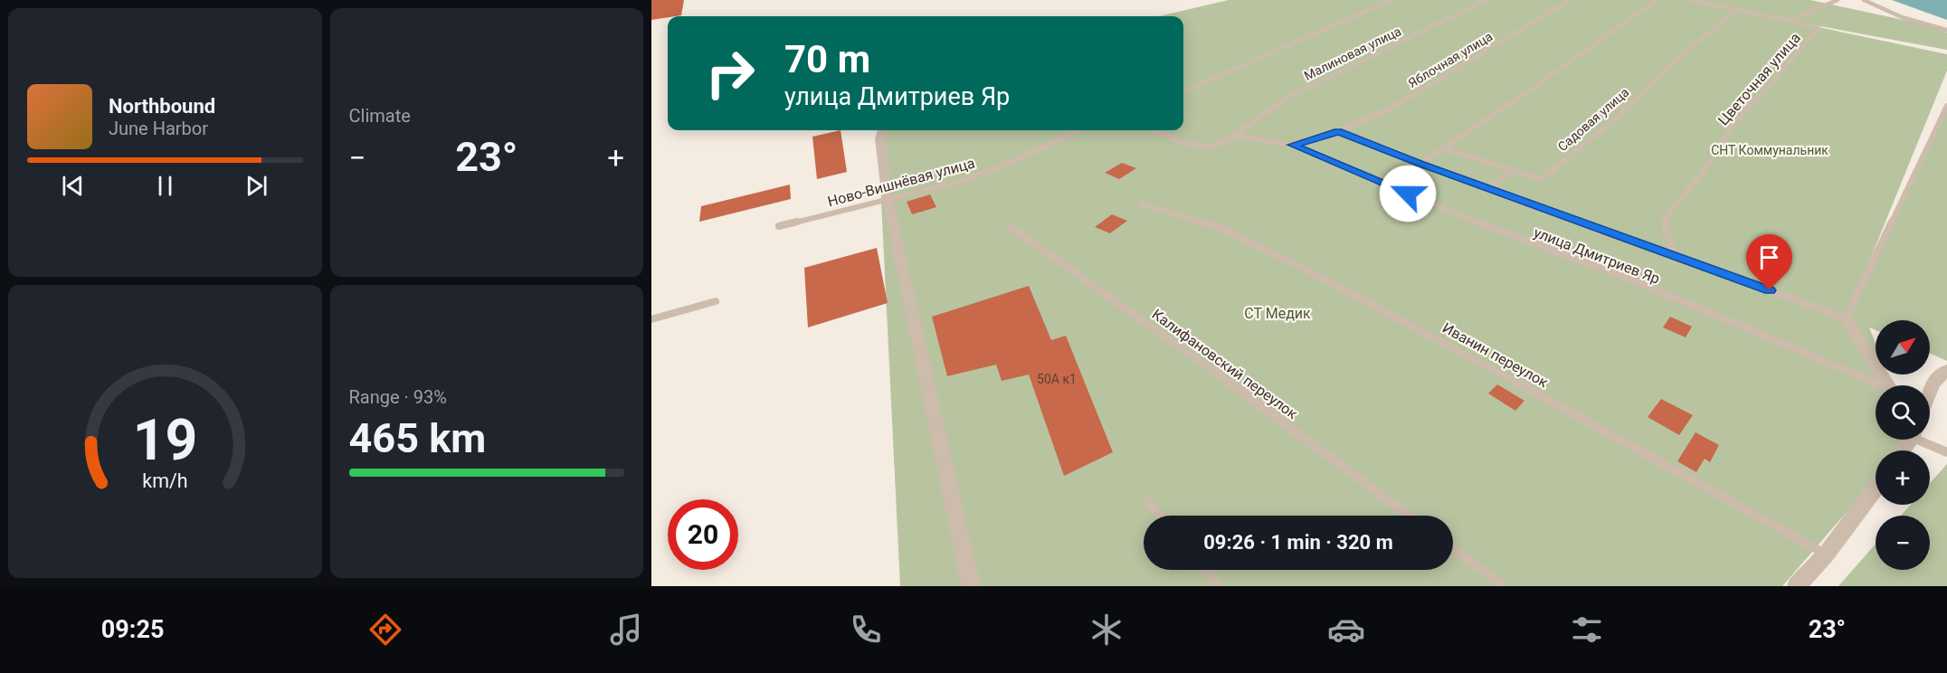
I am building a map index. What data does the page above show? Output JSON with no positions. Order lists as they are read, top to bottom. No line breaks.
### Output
{"streets":{"lane":["Малиновая улица","Яблочная улица","Цветочная улица","Садовая улица","Ново-Вишнёвая улица","улица Дмитриев Яр","Иванин переулок","Калифановский переулок"]},"crossings":[["Малиновая улица","улица Дмитриев Яр"],["Яблочная улица","улица Дмитриев Яр"],["Цветочная улица","улица Дмитриев Яр"]],"parks":["СНТ Коммунальник","СТ Медик"],"house_numbers":["50А к1"],"north":"top right","page":{"tile":["Climate",["Range · 93%","465 km"]],"turn":["70 m","улица Дмитриев Яр"],"song":["Northbound","June Harbor"],"heat":["−","23°","+"],"map_buttons":["+","−"],"limit":"20","trip":"09:26 · 1 min · 320 m","tabs":["09:25","23°"],"gauge":["19","km/h"]}}
